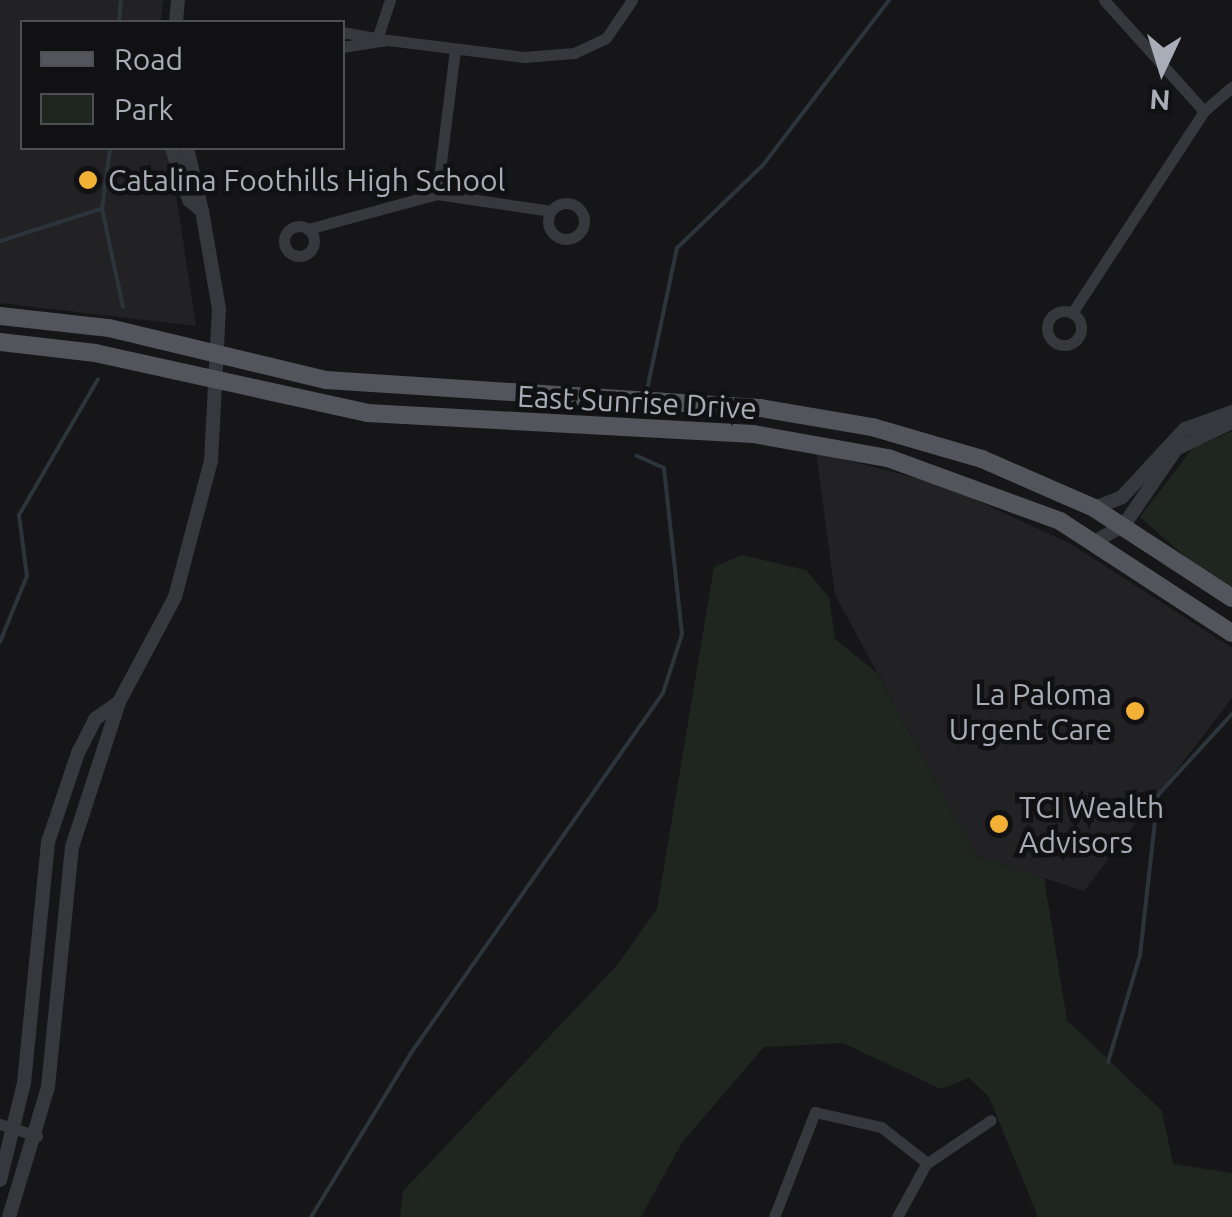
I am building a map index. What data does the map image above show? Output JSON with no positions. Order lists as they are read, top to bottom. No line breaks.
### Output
{"streets":{"main road":["East Sunrise Drive"]},"places":["Catalina Foothills High School","La Paloma Urgent Care","TCI Wealth Advisors"],"legend":["Road","Park"],"north":"bottom"}
